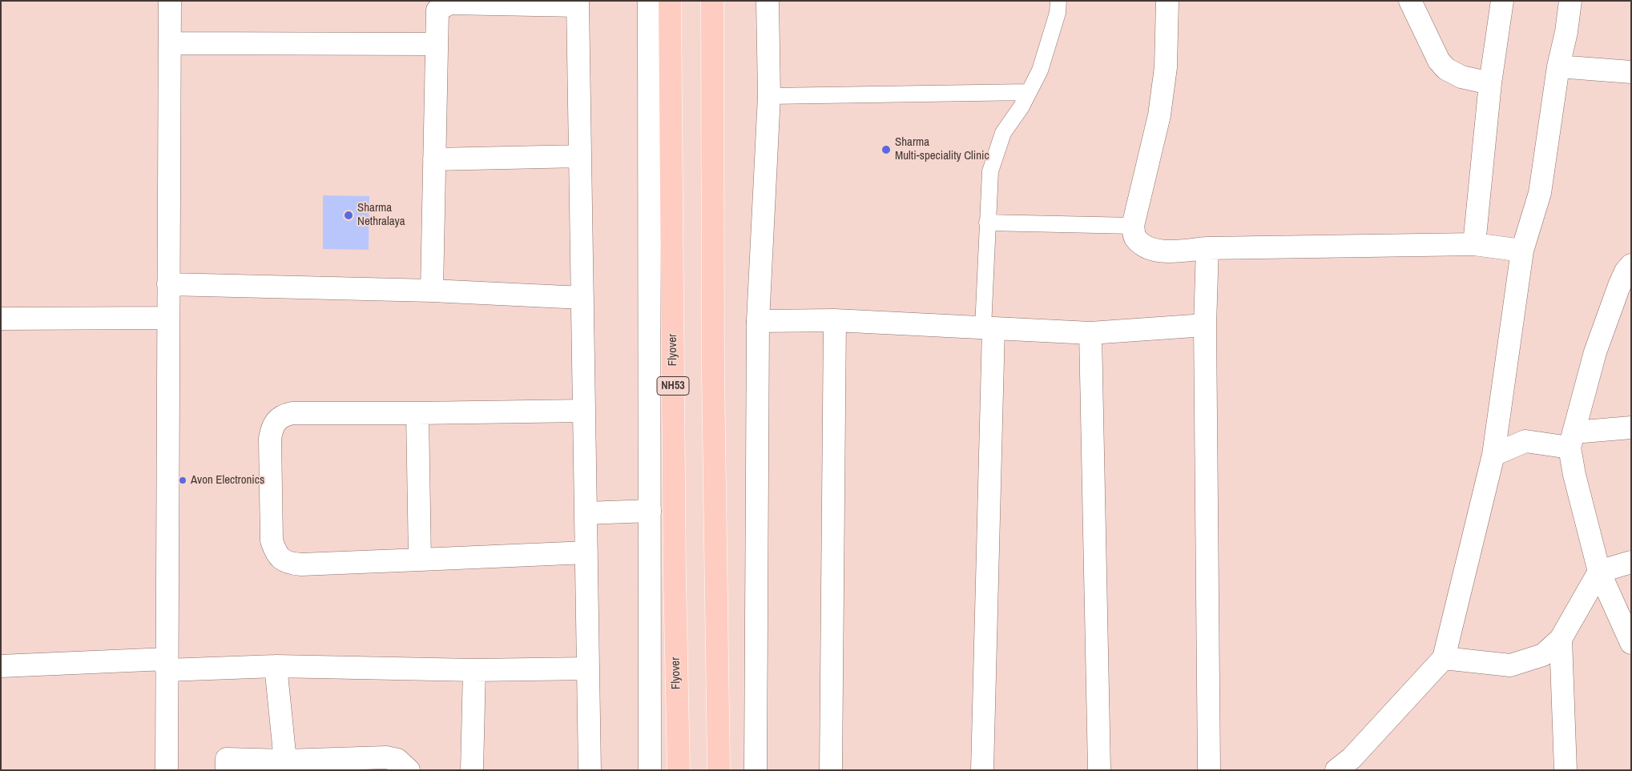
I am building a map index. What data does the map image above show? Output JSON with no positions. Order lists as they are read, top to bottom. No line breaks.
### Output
{"streets":{"highway":["Flyover","NH53"]},"places":["Sharma Multi-speciality Clinic","Sharma Nethralaya","Avon Electronics"]}
